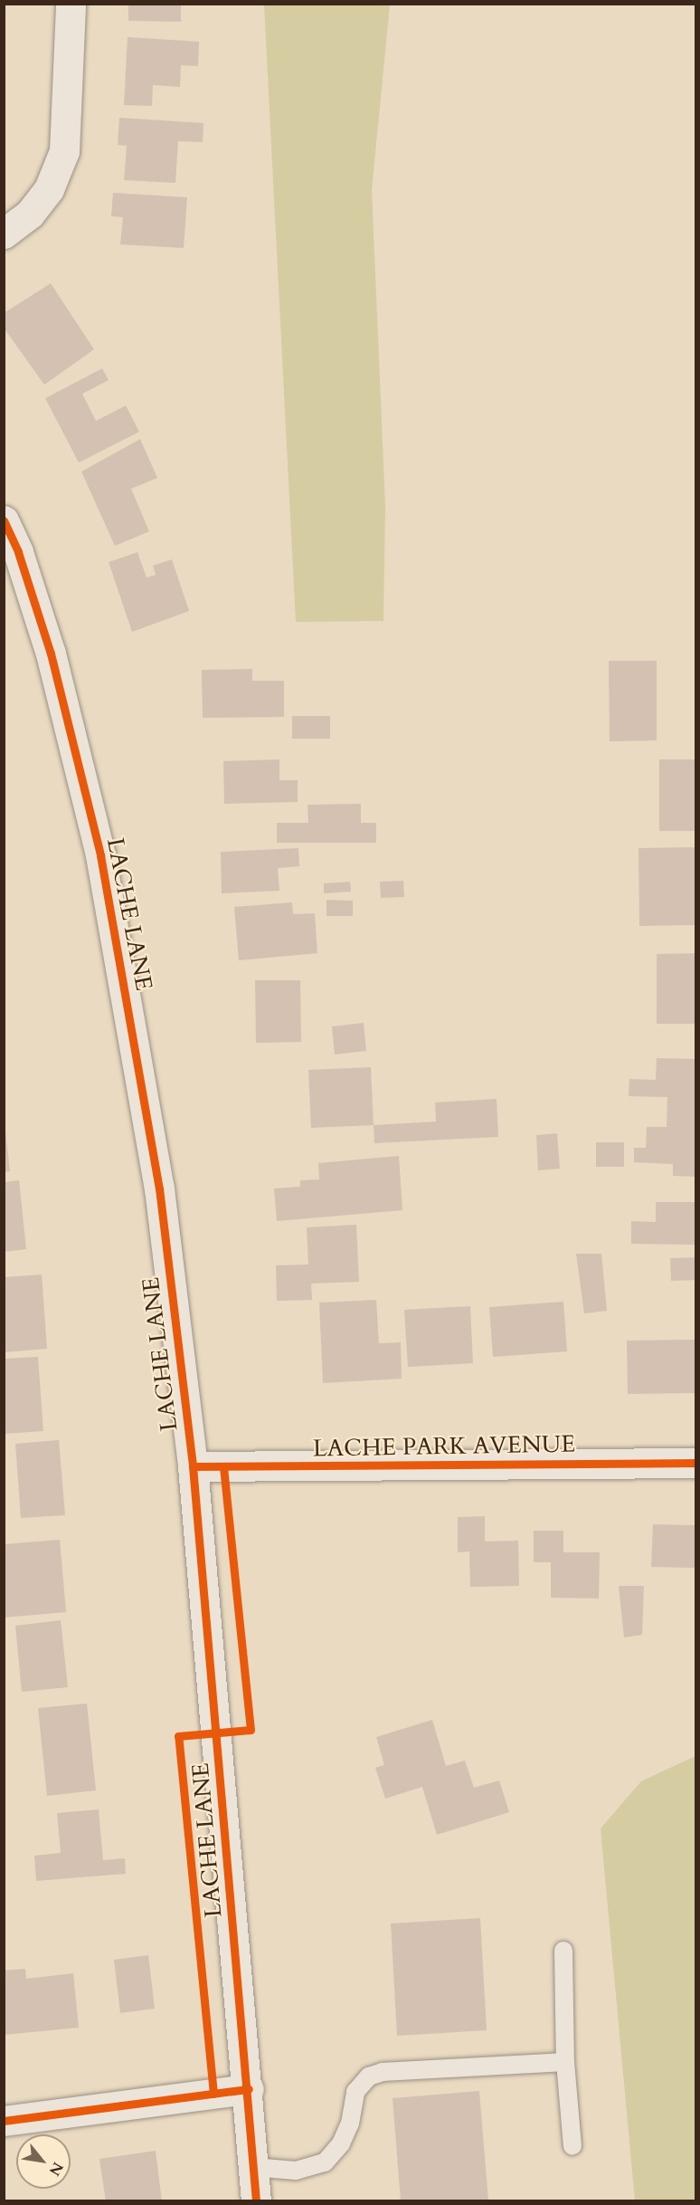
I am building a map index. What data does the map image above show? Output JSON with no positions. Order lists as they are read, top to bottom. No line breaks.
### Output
{"streets":{"street":["LACHE LANE","LACHE PARK AVENUE"]},"crossings":[["LACHE LANE","LACHE PARK AVENUE"]],"north":"bottom right"}
